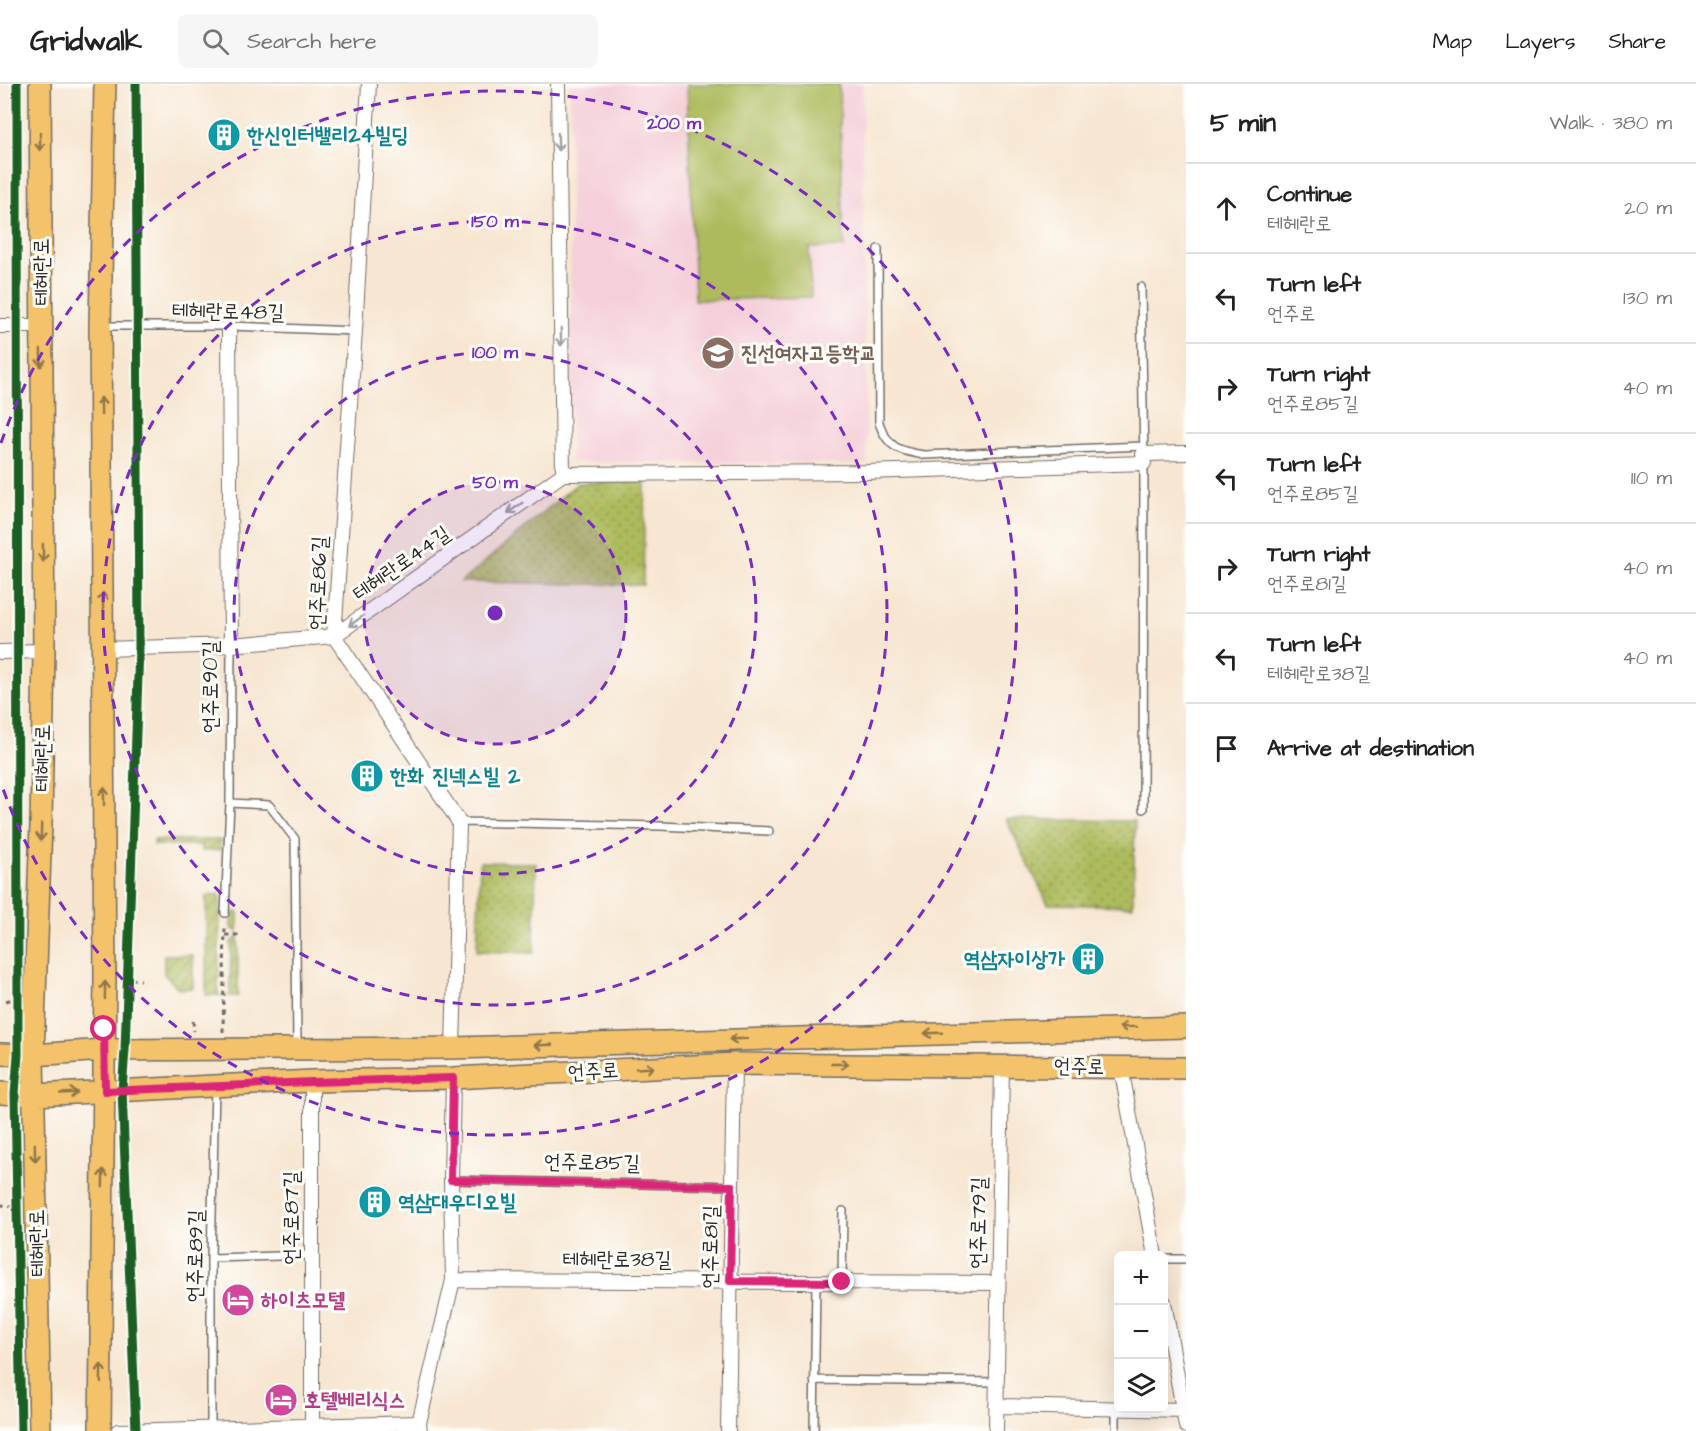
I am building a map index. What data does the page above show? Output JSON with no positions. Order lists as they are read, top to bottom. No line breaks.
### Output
{"streets":{"main road":["테헤란로","언주로"],"street":["테헤란로44길","언주로86길","언주로90길","언주로87길","언주로79길","언주로81길","테헤란로38길"],"lane":["테헤란로48길","언주로85길","언주로89길"]},"crossings":[["테헤란로","언주로"],["테헤란로48길","언주로86길"],["테헤란로48길","언주로90길"],["테헤란로44길","언주로86길"],["언주로","언주로87길"],["언주로","언주로79길"],["언주로","언주로81길"],["언주로","언주로89길"],["언주로85길","언주로81길"],["언주로79길","테헤란로38길"],["언주로81길","테헤란로38길"]],"one_way":["테헤란로44길"],"places":{"building":["한신인터밸리24빌딩","한화 진넥스빌 2","역삼자이상가","역삼대우디오빌"],"school or university":["진선여자고등학교"],"hotel":["하이츠모텔","호텔베리식스"]},"page":{"header":"Gridwalk","search":"Search here","nav":["Map","Layers","Share"],"heading":["5 min","Walk · 380 m"],"list":[["Continue","테헤란로","20 m"],["Turn left","언주로","130 m"],["Turn right","언주로85길","40 m"],["Turn left","언주로85길","110 m"],["Turn right","언주로81길","40 m"],["Turn left","테헤란로38길","40 m"],"Arrive at destination"],"map_buttons":["+","−"]},"rings":["200 m","150 m","100 m","50 m"]}
